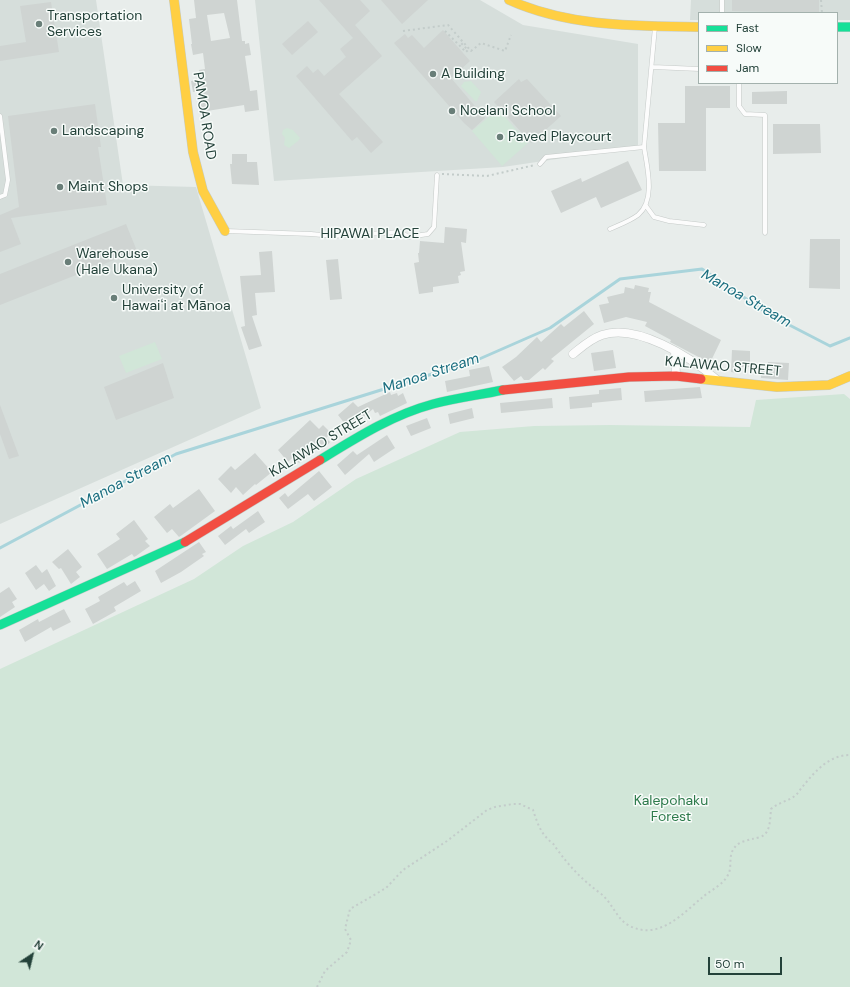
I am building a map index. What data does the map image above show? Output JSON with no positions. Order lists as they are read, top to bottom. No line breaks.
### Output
{"streets":{"street":["PAMOA ROAD","KALAWAO STREET"],"lane":["HIPAWAI PLACE"]},"crossings":[["PAMOA ROAD","HIPAWAI PLACE"]],"water":["Manoa Stream"],"parks":["Kalepohaku Forest"],"places":["Transportation Services","A Building","Noelani School","Landscaping","Paved Playcourt","Maint Shops","Warehouse (Hale Ukana)","University of Hawaiʻi at Mānoa"],"legend":["Fast","Slow","Jam"],"scale_bar":"50 m","north":"top right"}
